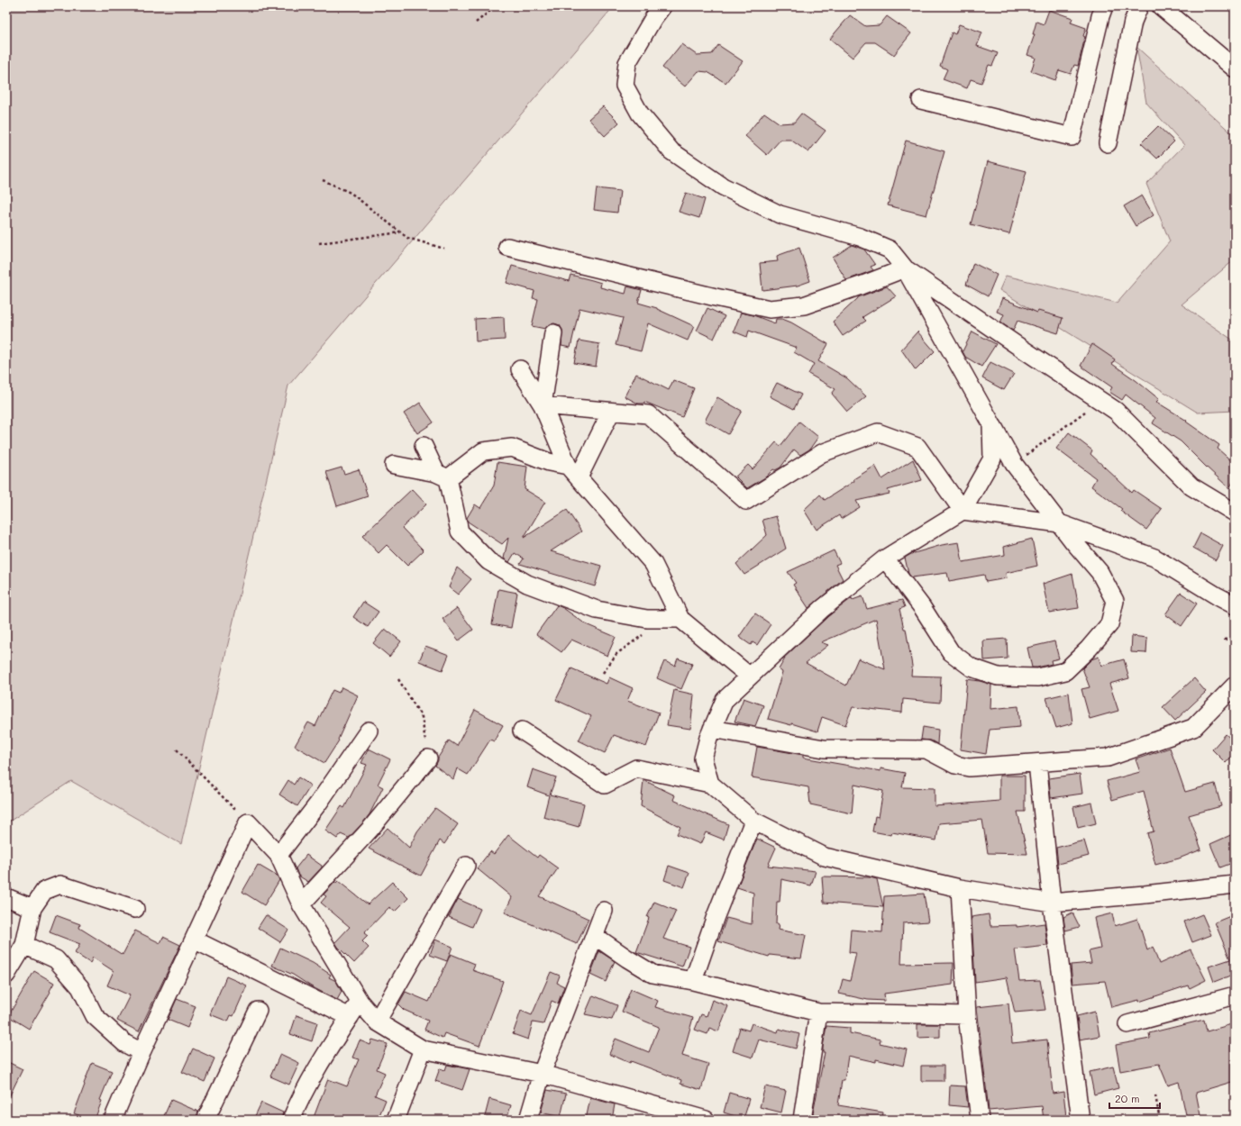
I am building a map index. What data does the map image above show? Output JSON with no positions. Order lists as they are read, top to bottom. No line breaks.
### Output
{"scale_bar":"20 m"}
